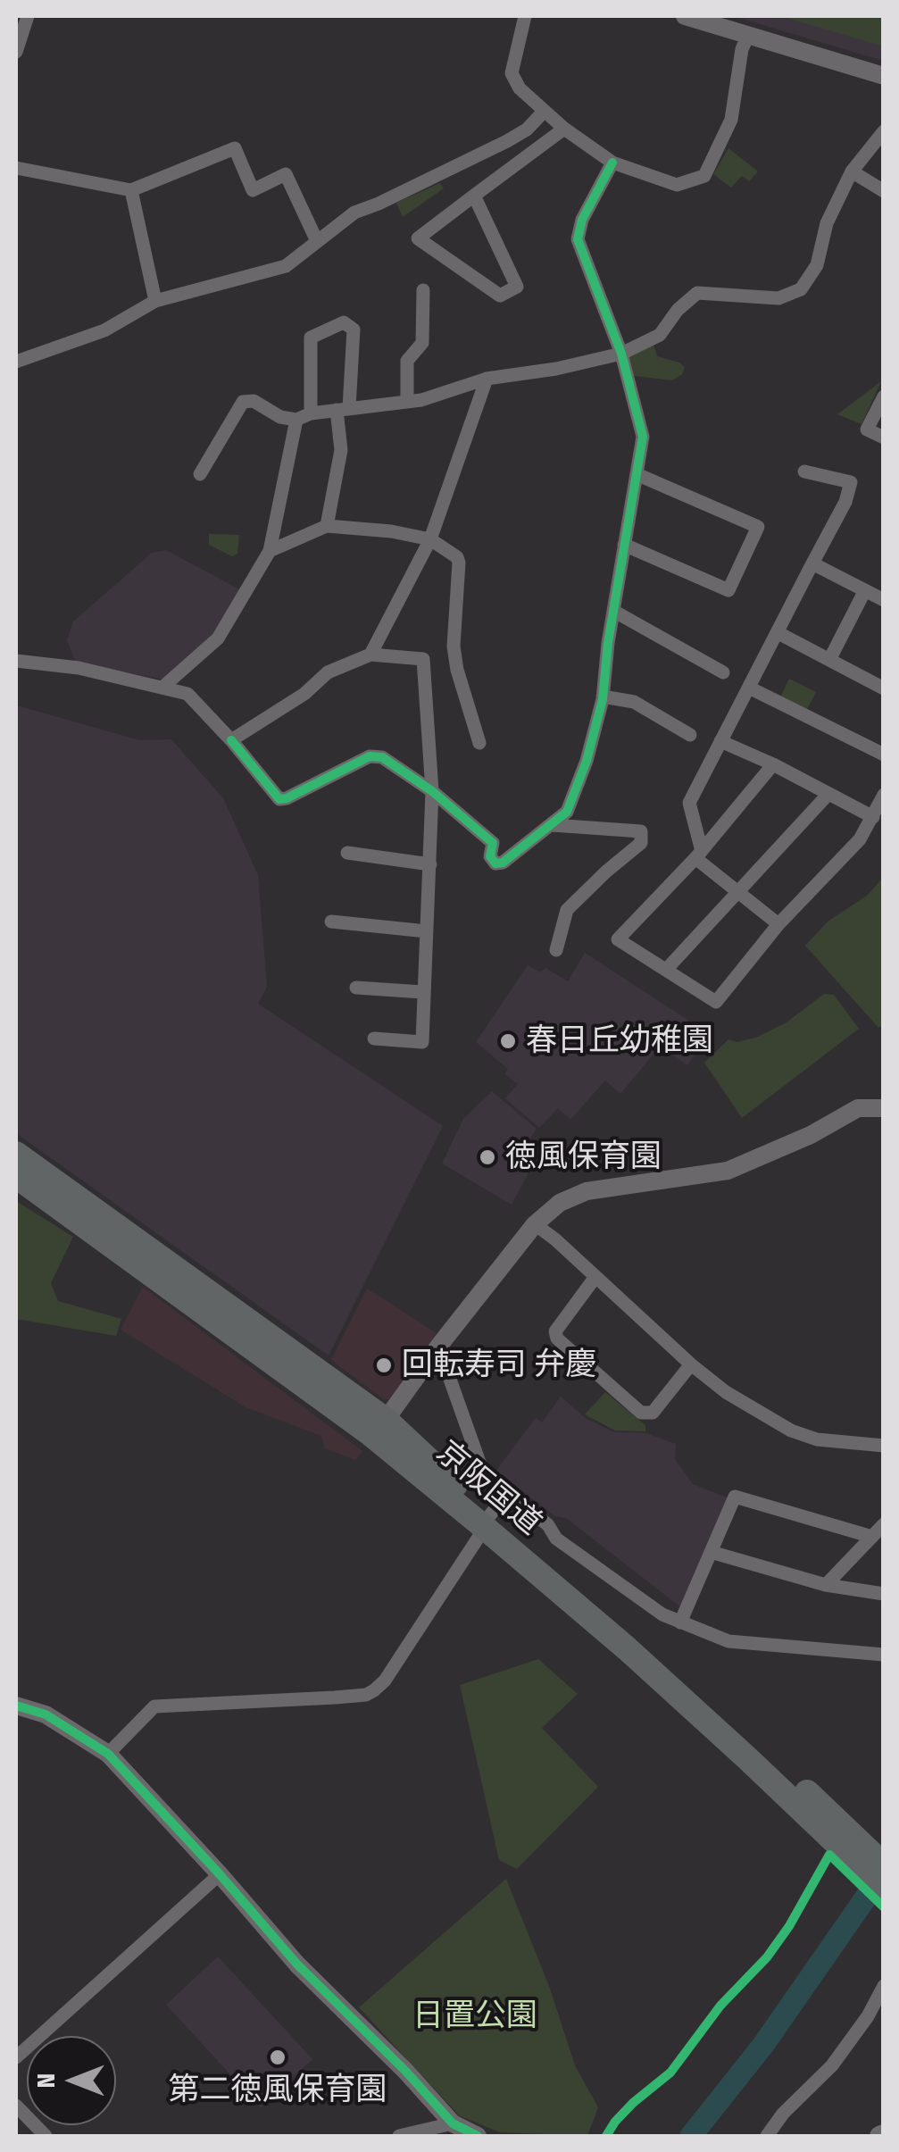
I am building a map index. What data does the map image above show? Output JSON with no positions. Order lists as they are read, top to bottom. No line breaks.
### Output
{"streets":{"highway":["京阪国道"]},"parks":["日置公園"],"places":["春日丘幼稚園","徳風保育園","回転寿司 弁慶","第二徳風保育園"],"north":"left"}
